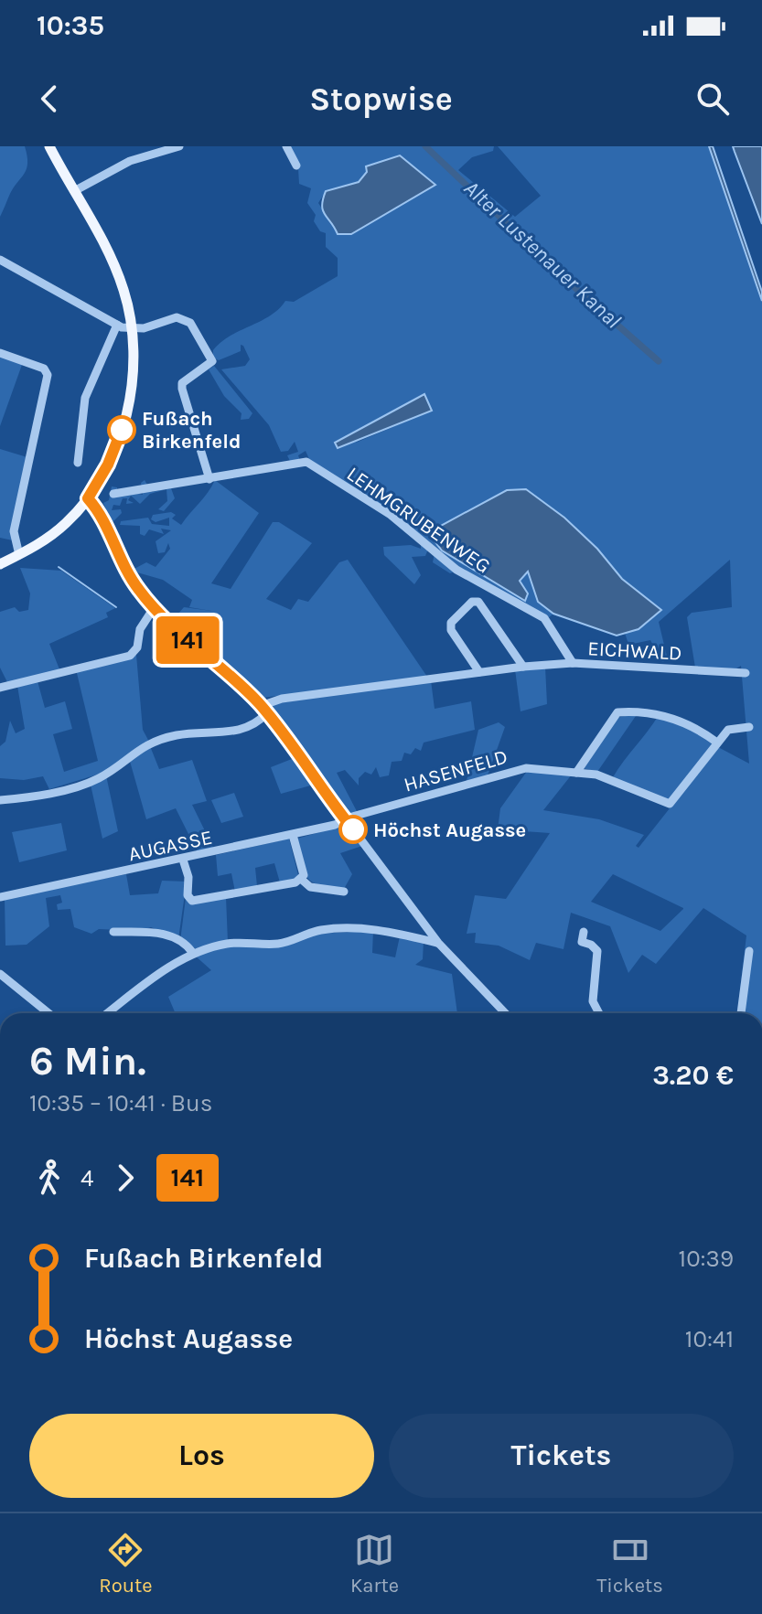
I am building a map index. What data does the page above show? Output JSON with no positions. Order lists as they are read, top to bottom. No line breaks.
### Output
{"streets":{"street":["LEHMGRUBENWEG","EICHWALD","HASENFELD","AUGASSE"]},"crossings":[["LEHMGRUBENWEG","EICHWALD"],["HASENFELD","AUGASSE"]],"water":["Alter Lustenauer Kanal"],"places":["Fußach Birkenfeld","Höchst Augasse"],"lines":["bus line 141"],"page":{"status":"10:35","header":"Stopwise","on_map":"141","heading":["6 Min.","10:35 – 10:41 · Bus","3.20 €"],"legs":["4","141"],"list":[{"name":"Fußach Birkenfeld","value":"10:39"},{"name":"Höchst Augasse","value":"10:41"}],"buttons":["Los","Tickets"],"tabs":["Route","Karte","Tickets"]}}
